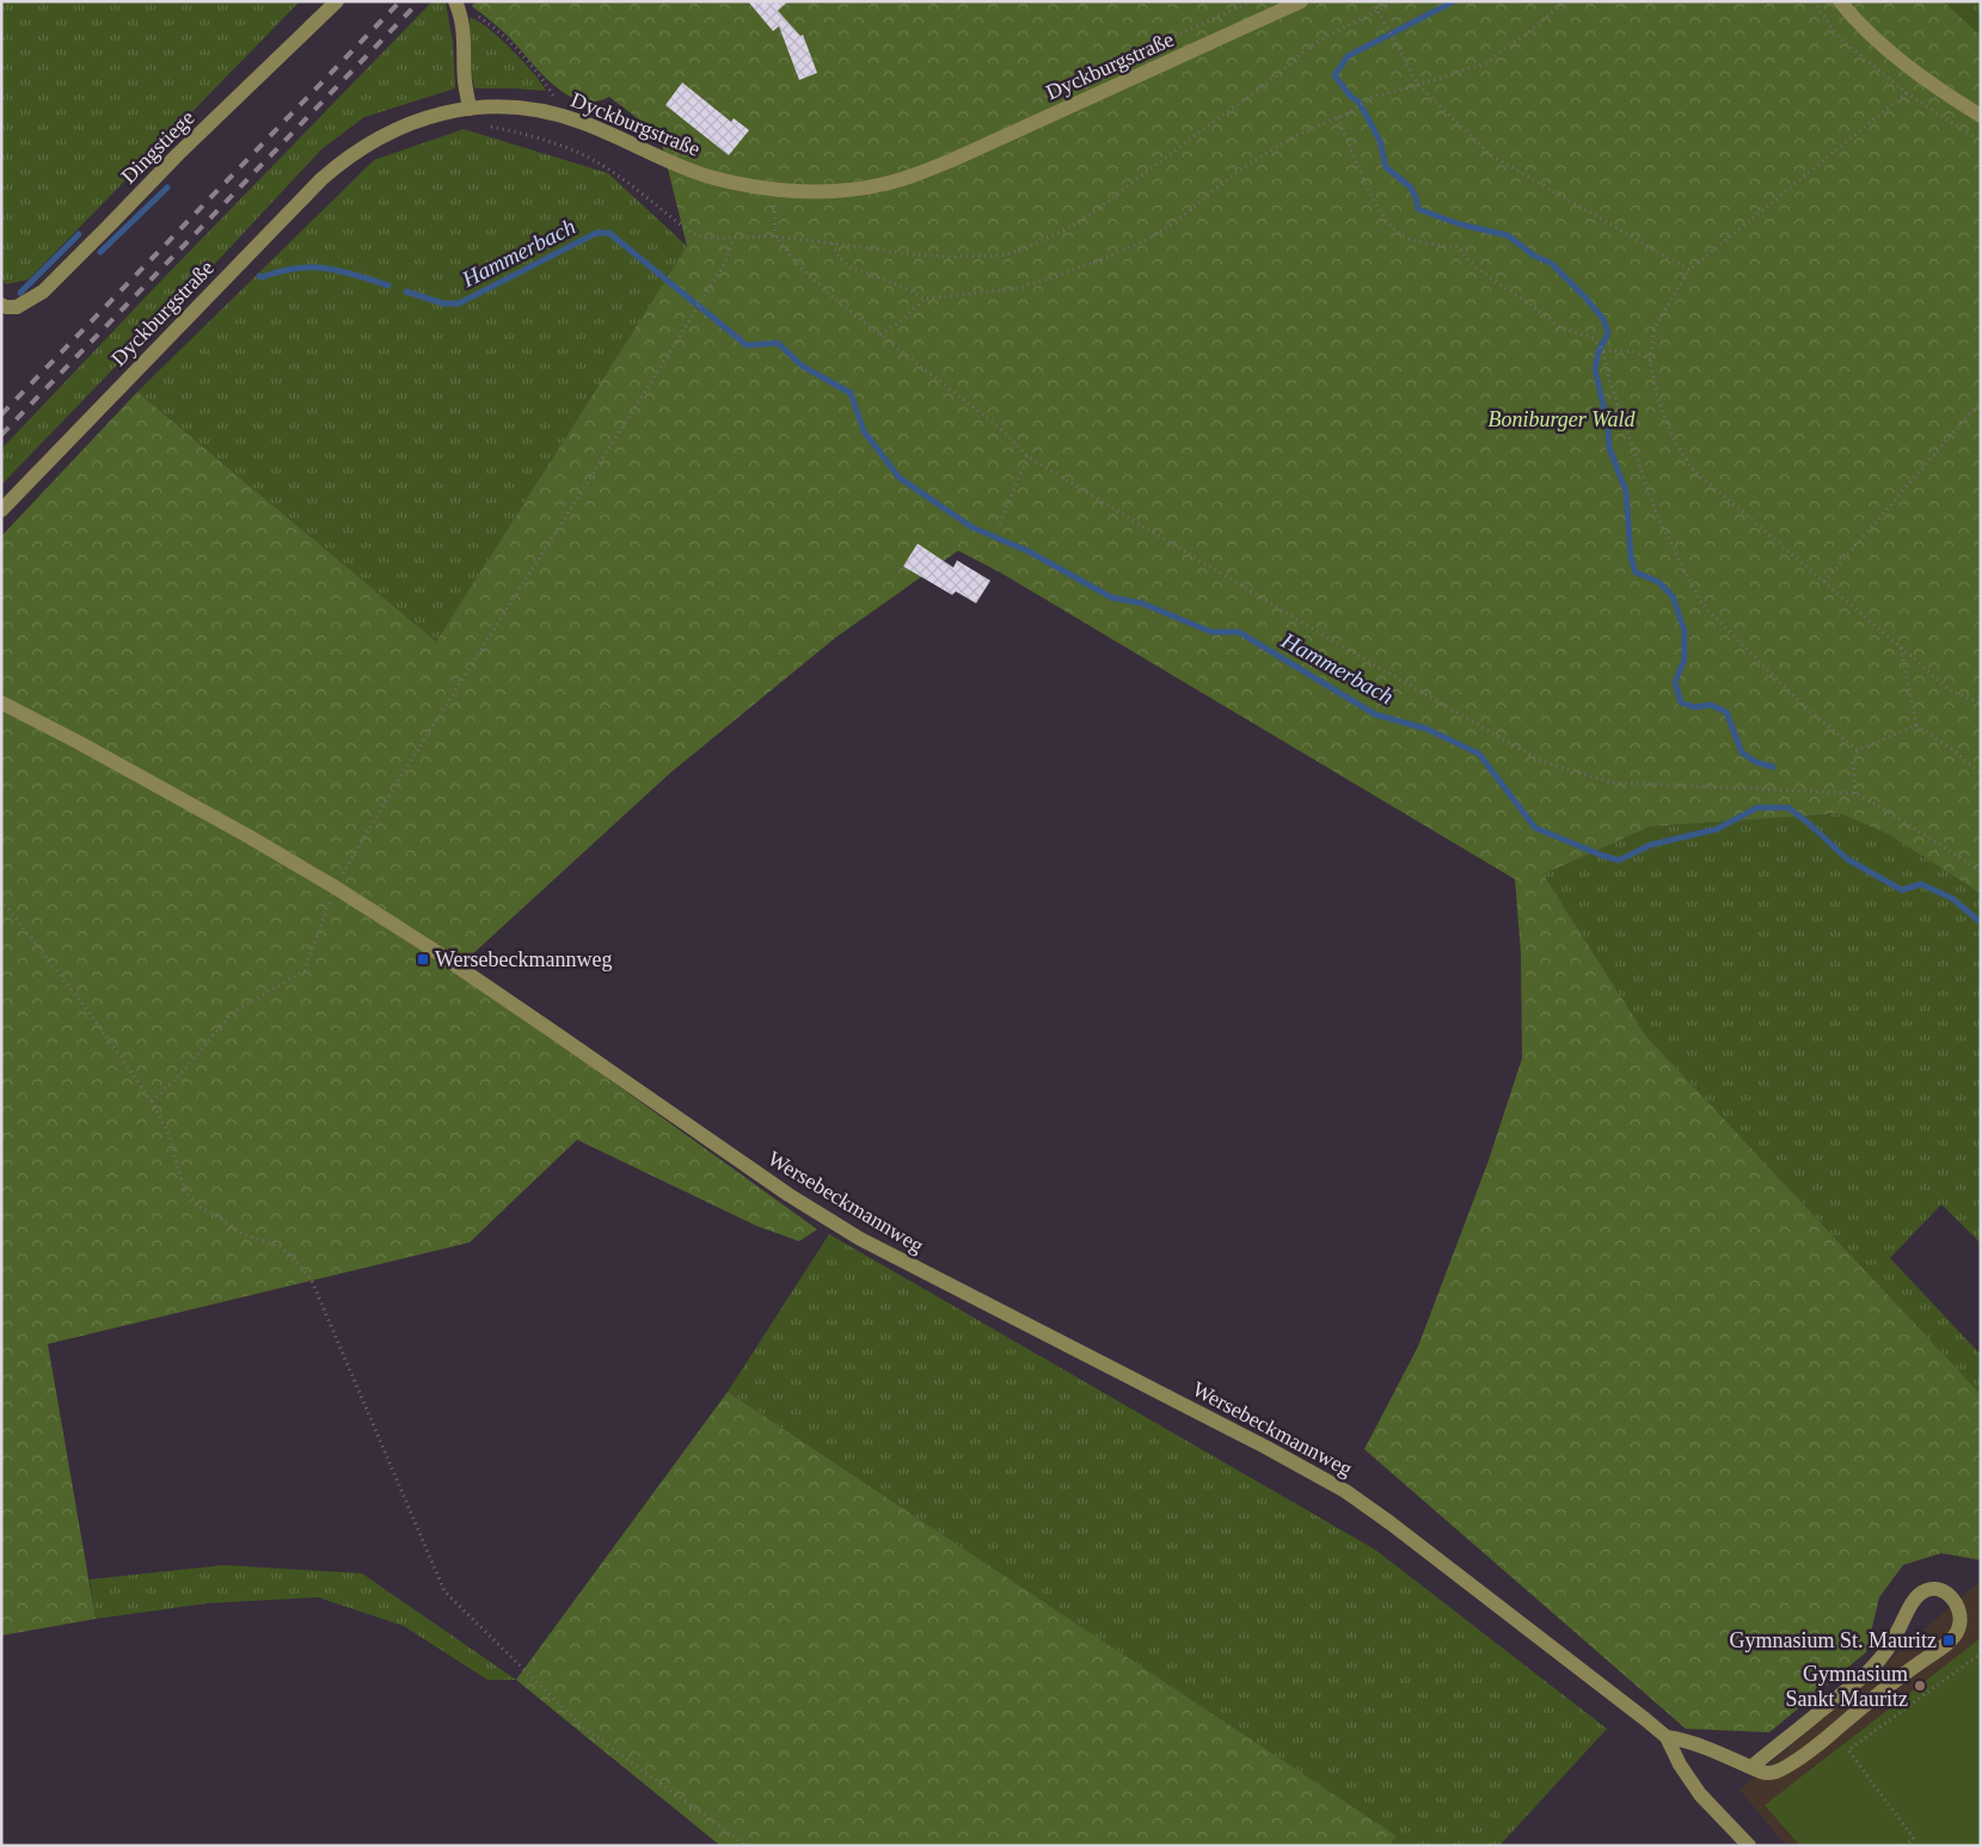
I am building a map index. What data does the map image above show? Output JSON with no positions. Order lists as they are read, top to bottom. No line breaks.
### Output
{"streets":{"street":["Dyckburgstraße","Dingstiege","Wersebeckmannweg"]},"water":["Hammerbach"],"parks":["Boniburger Wald"],"places":{"transit":["Wersebeckmannweg","Gymnasium St. Mauritz"],"other":["Gymnasium Sankt Mauritz"]}}
